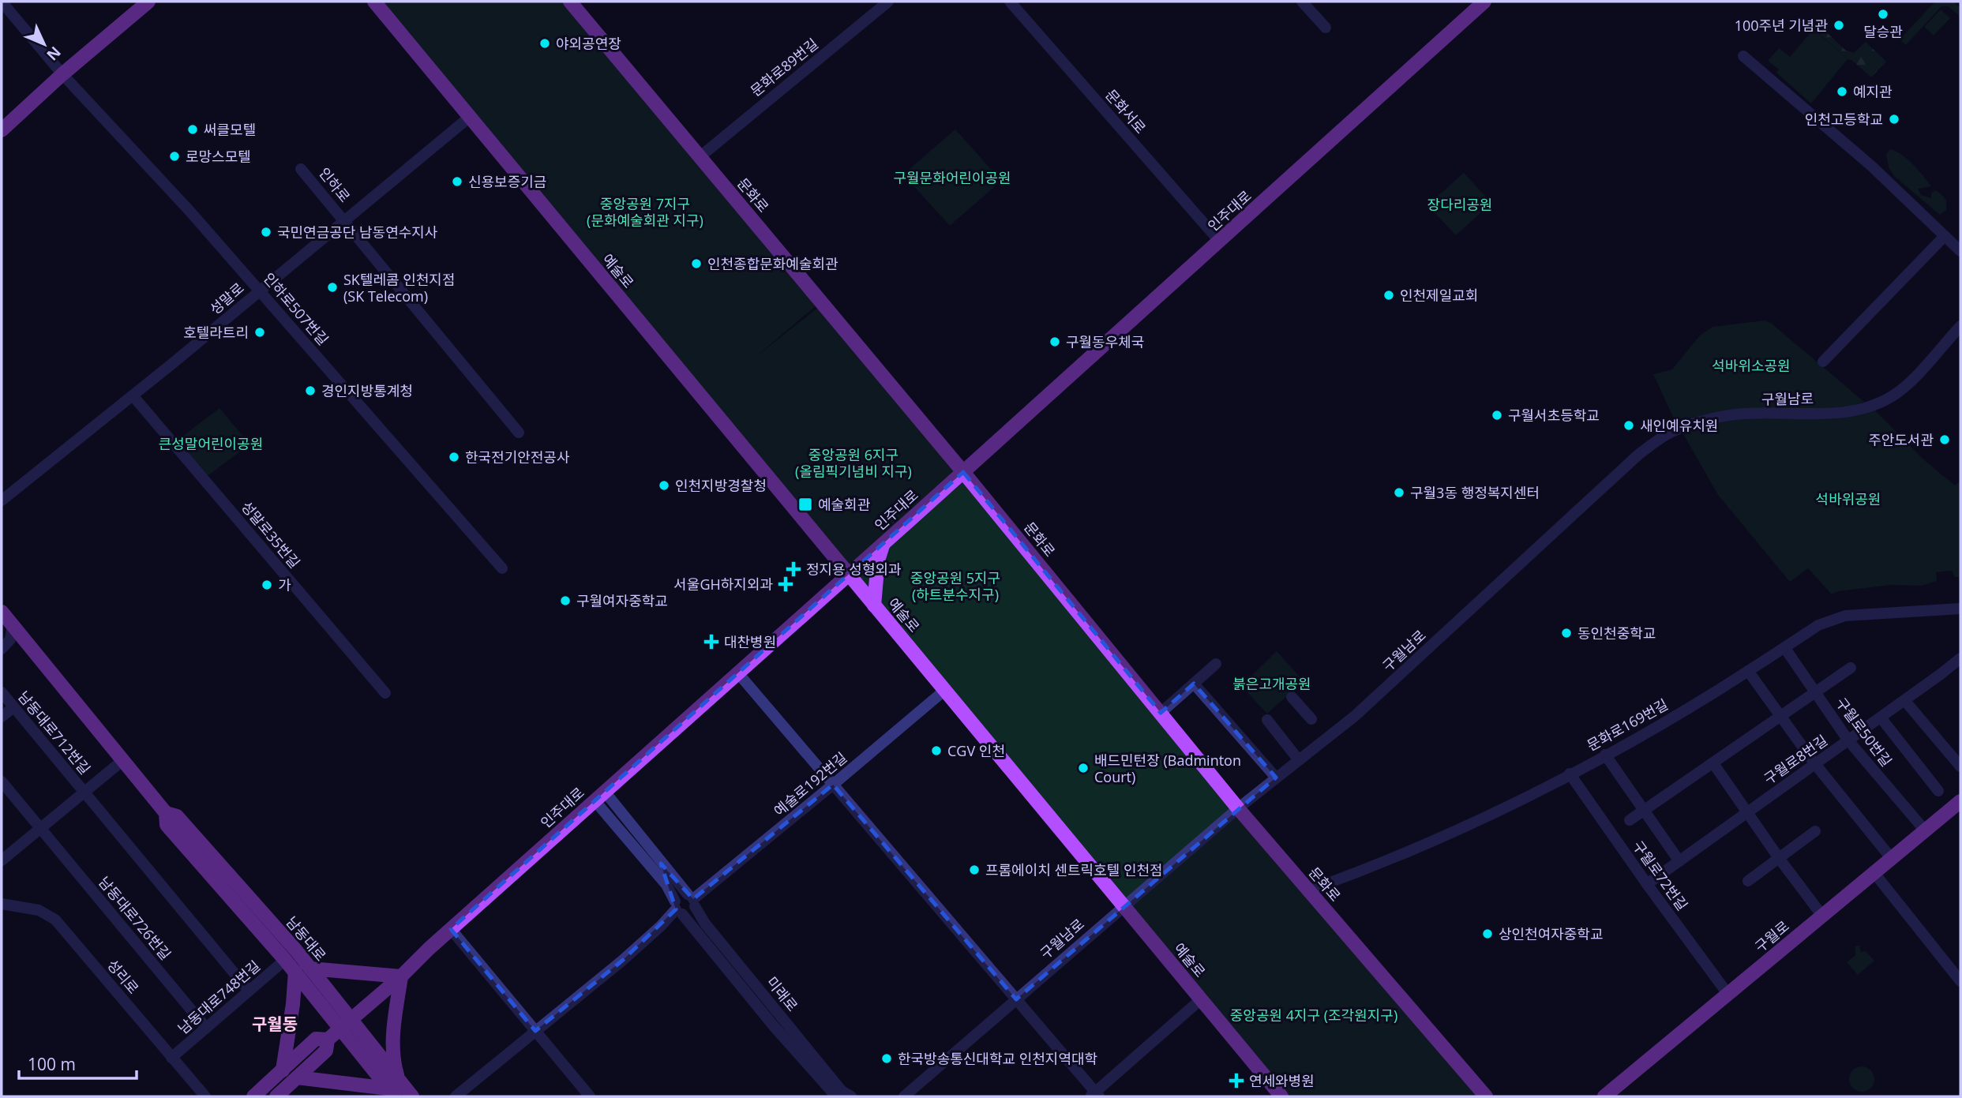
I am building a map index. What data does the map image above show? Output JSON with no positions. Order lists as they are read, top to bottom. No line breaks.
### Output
{"streets":{"main road":["문화로","인주대로","예술로","구월로","남동대로"],"street":["문화로89번길","문화서로","인하로","성말로","인하로507번길","구월남로","성말로35번길","문화로169번길","구월로50번길","남동대로712번길","구월로8번길","예술로192번길","구월로72번길","남동대로726번길","성리로","미래로","남동대로748번길"]},"crossings":[["문화로89번길","문화로"],["문화서로","인주대로"],["인하로","성말로"],["문화로","인주대로"],["문화로","구월남로"],["문화로","문화로169번길"],["인주대로","예술로"],["인주대로","남동대로"],["인주대로","미래로"],["예술로","성말로"],["예술로","구월남로"],["예술로","예술로192번길"],["성말로","인하로507번길"],["성말로","성말로35번길"],["문화로169번길","구월로50번길"],["문화로169번길","구월로72번길"],["구월로50번길","구월로8번길"],["구월로50번길","구월로"],["구월로8번길","구월로72번길"],["예술로192번길","미래로"],["구월로72번길","구월로"],["남동대로726번길","남동대로748번길"],["남동대로","남동대로748번길"],["성리로","남동대로748번길"]],"districts":["구월동"],"parks":["구월문화어린이공원","중앙공원 7지구 (문화예술회관 지구)","장다리공원","석바위소공원","큰성말어린이공원","중앙공원 6지구 (올림픽기념비 지구)","석바위공원","중앙공원 5지구 (하트분수지구)","붉은고개공원","중앙공원 4지구 (조각원지구)"],"places":{"other":["달승관","100주년 기념관","야외공연장","예지관","인천고등학교","써클모텔","로망스모텔","신용보증기금","국민연금공단 남동연수지사","인천종합문화예술회관","SK텔레콤 인천지점 (SK Telecom)","인천제일교회","호텔라트리","구월동우체국","경인지방통계청","구월서초등학교","새인예유치원","주안도서관","한국전기안전공사","인천지방경찰청","구월3동 행정복지센터","가","구월여자중학교","동인천중학교","CGV 인천","배드민턴장 (Badminton Court)","프롬에이치 센트릭호텔 인천점","상인천여자중학교","한국방송통신대학교 인천지역대학"],"transit":["예술회관"],"health":["정지용 성형외과","서울GH하지외과","대찬병원","연세와병원"]},"scale_bar":"100 m","north":"bottom right"}
